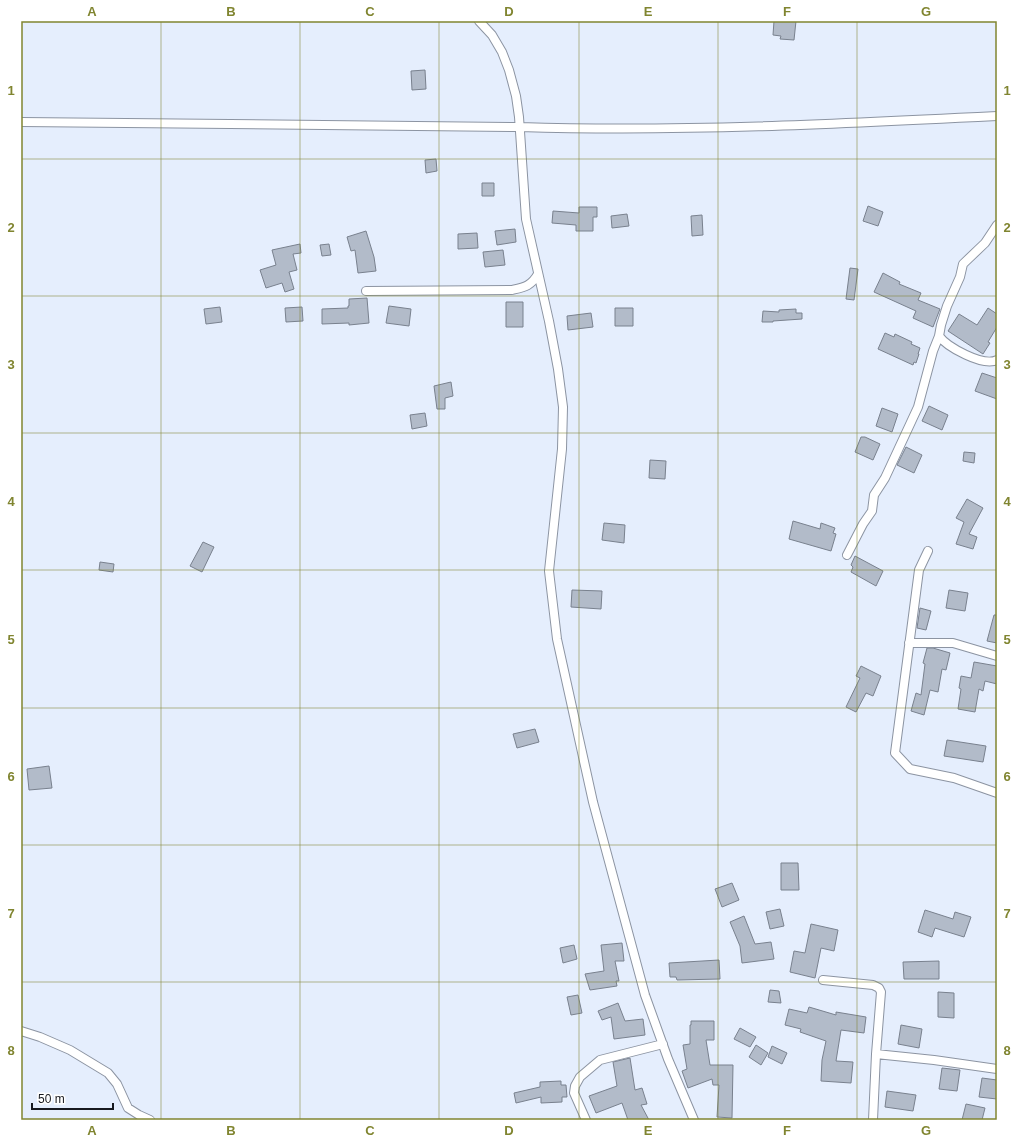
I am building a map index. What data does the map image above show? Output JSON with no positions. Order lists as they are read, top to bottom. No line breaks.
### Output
{"scale_bar":"50 m","grid":{"columns":["A","B","C","D","E","F","G"],"rows":["1","2","3","4","5","6","7","8"]}}
